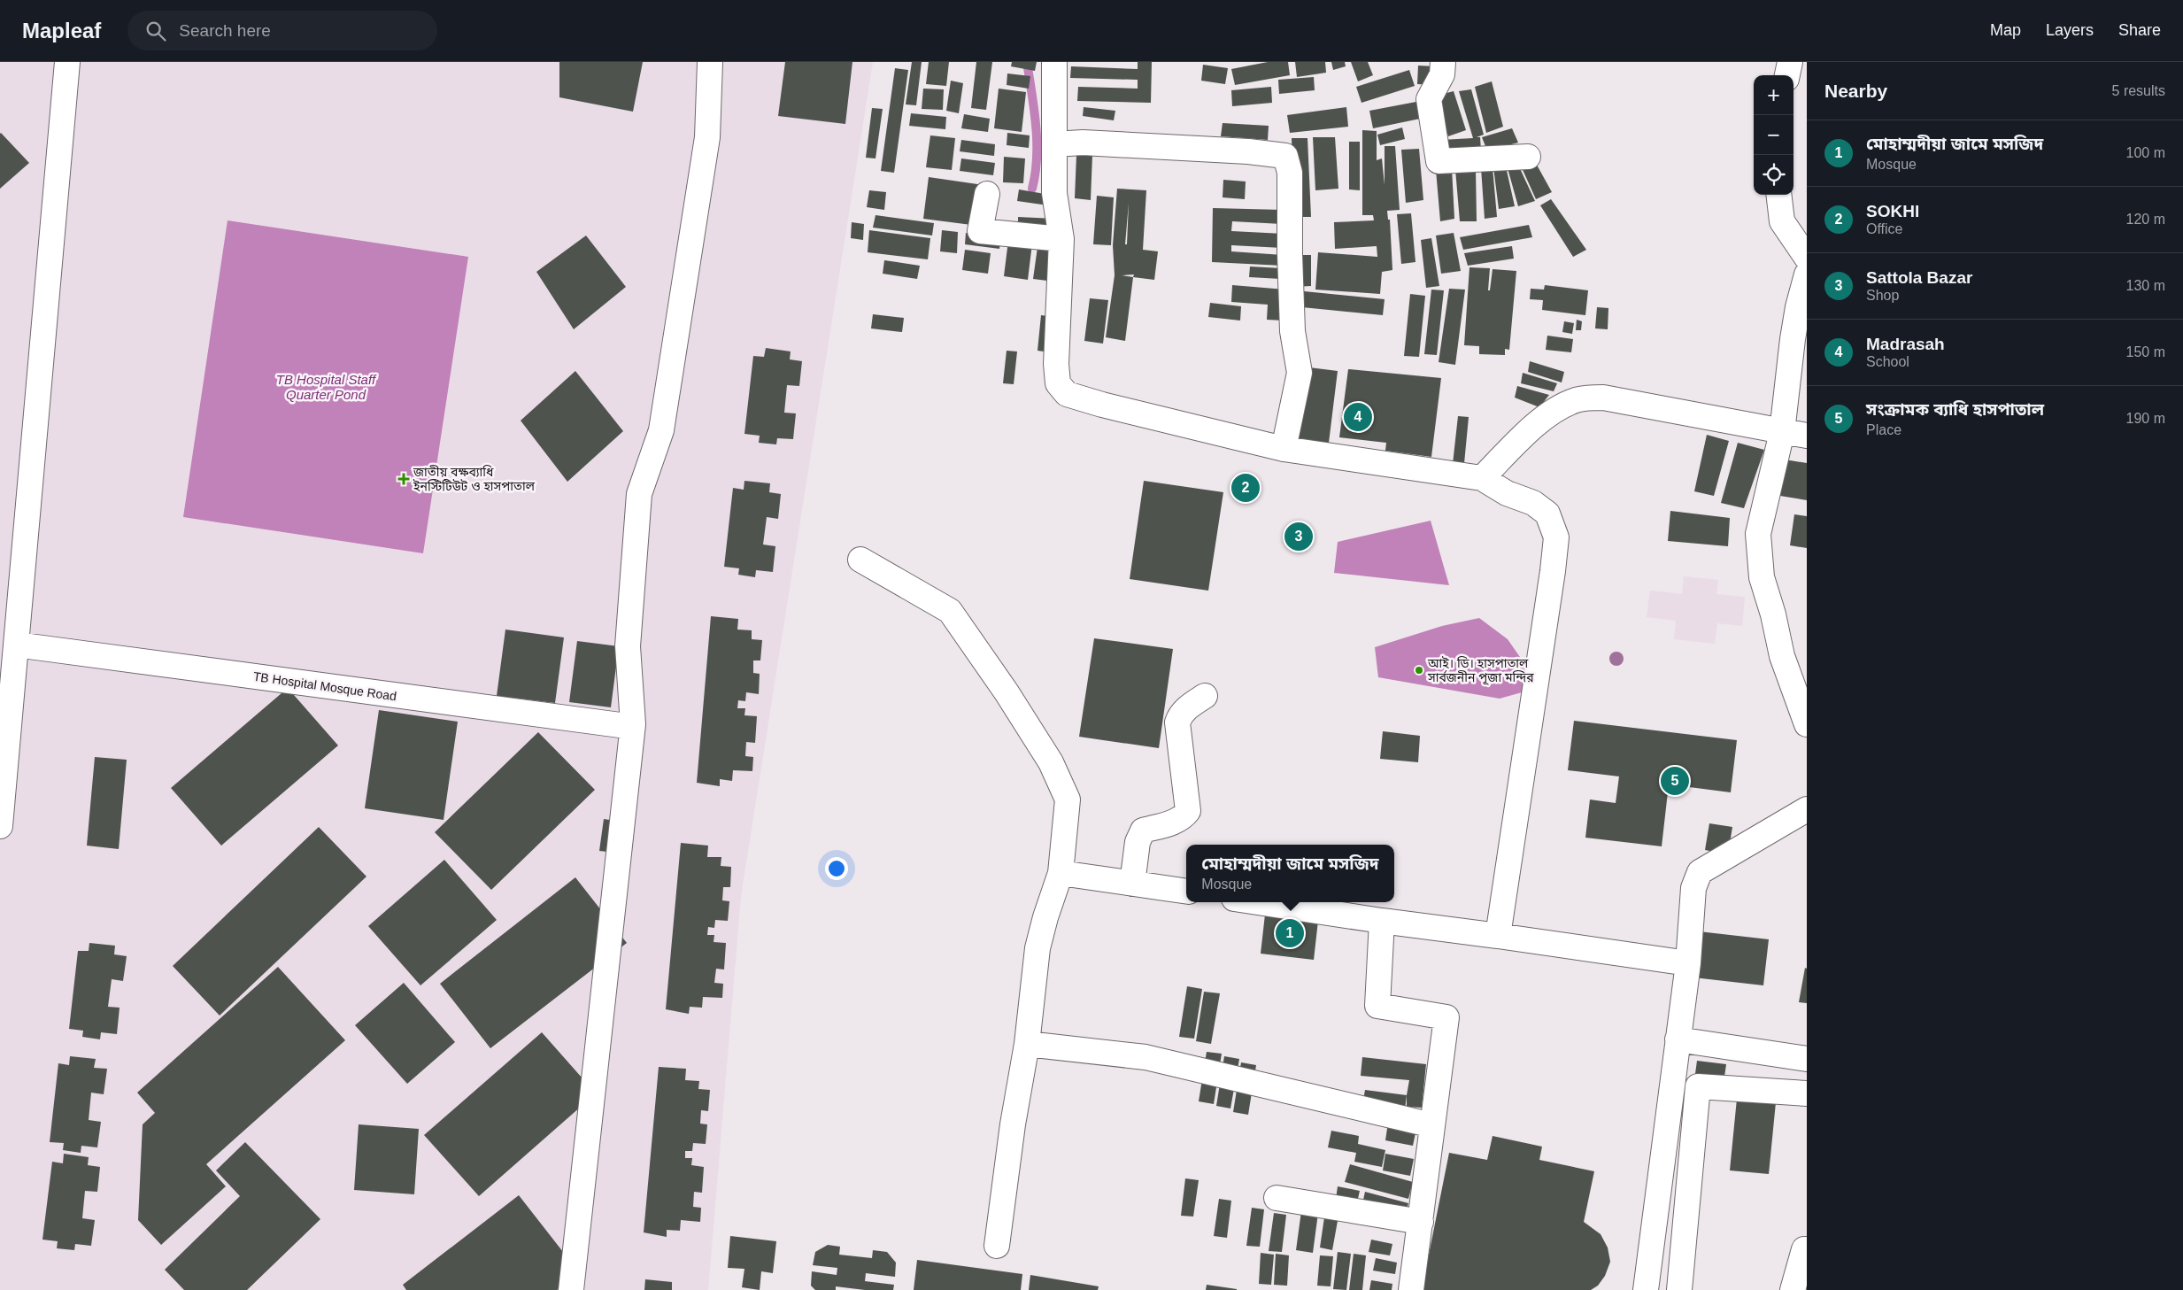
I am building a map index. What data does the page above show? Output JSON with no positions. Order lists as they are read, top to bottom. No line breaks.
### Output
{"streets":{"street":["TB Hospital Mosque Road"]},"water":["TB Hospital Staff Quarter Pond"],"places":{"health":["জাতীয় বক্ষব্যাধি ইনস্টিটিউট ও হাসপাতাল"],"other":["আই। ডি। হাসপাতাল সার্বজনীন পূজা মন্দির"]},"page":{"header":"Mapleaf","search":"Search here","nav":["Map","Layers","Share"],"heading":["Nearby","5 results"],"map_buttons":["+","−"],"list":[{"mark":"1","name":"মোহাম্মদীয়া জামে মসজিদ","note":"Mosque","value":"100 m"},{"mark":"2","name":"SOKHI","note":"Office","value":"120 m"},{"mark":"3","name":"Sattola Bazar","note":"Shop","value":"130 m"},{"mark":"4","name":"Madrasah","note":"School","value":"150 m"},{"mark":"5","name":"সংক্রামক ব্যাধি হাসপাতাল","note":"Place","value":"190 m"}],"pins":["4","2","3","5","1"],"popup":["মোহাম্মদীয়া জামে মসজিদ","Mosque"]}}
